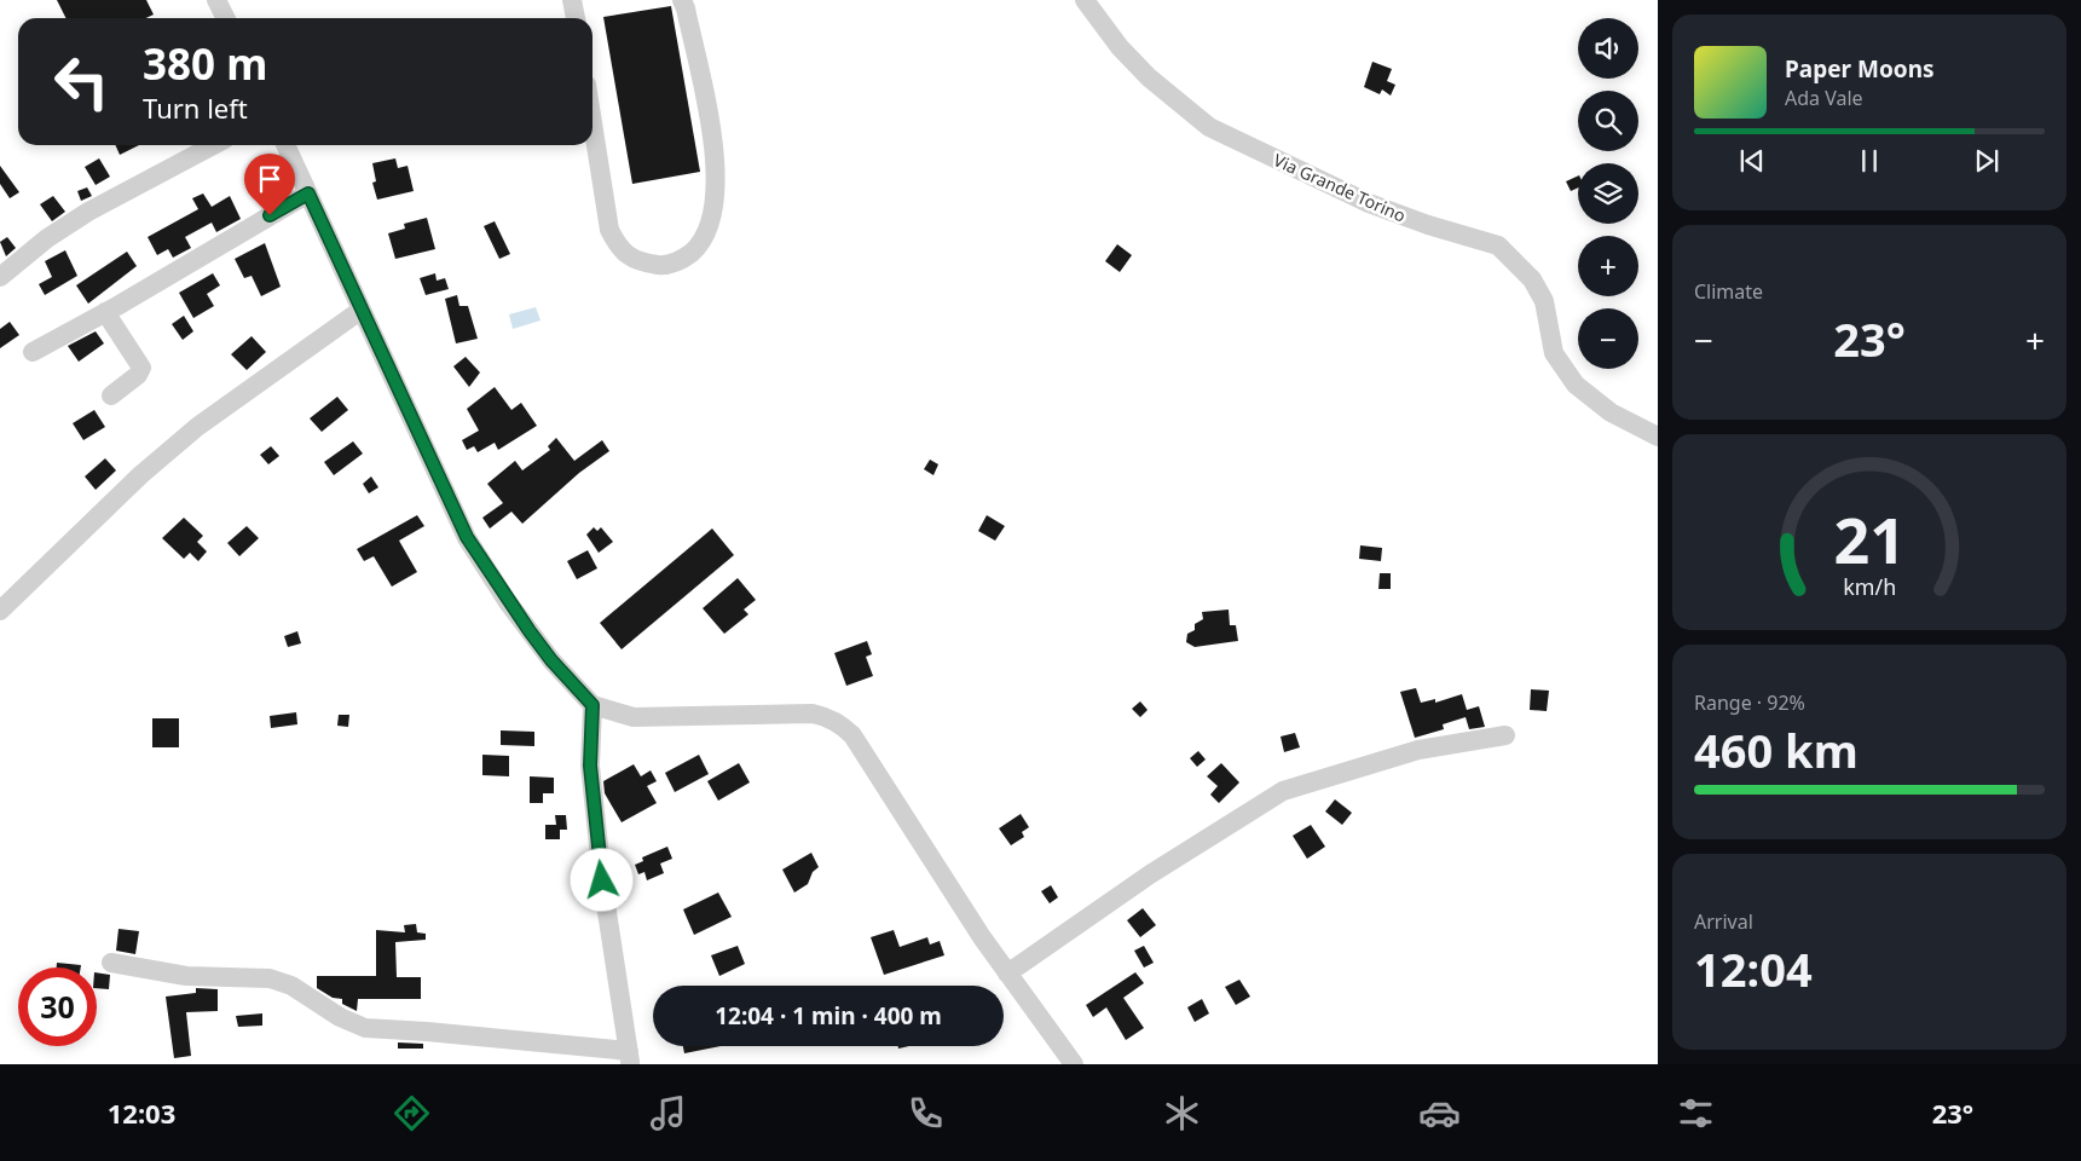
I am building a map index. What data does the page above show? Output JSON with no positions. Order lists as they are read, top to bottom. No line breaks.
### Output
{"streets":{"street":["Via Grande Torino"]},"page":{"map_buttons":["+","−"],"turn":["380 m","Turn left"],"song":["Paper Moons","Ada Vale"],"tile":["Climate",["Range · 92%","460 km"],["Arrival","12:04"]],"heat":["−","23°","+"],"limit":"30","trip":"12:04 · 1 min · 400 m","tabs":["12:03","23°"],"gauge":["21","km/h"]}}
